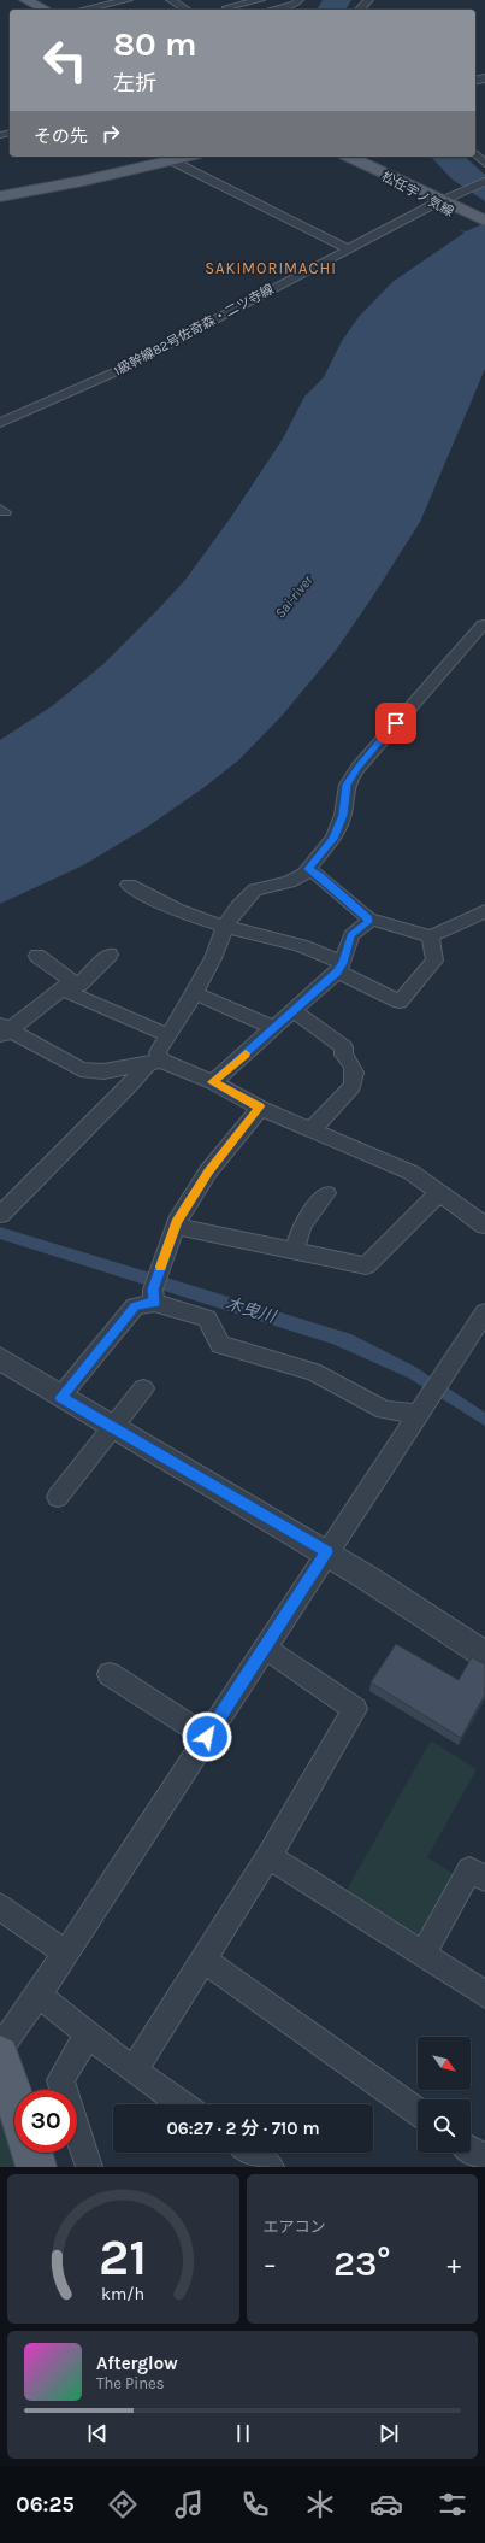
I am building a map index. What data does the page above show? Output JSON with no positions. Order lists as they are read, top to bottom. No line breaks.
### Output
{"streets":{"main road":["松任宇ノ気線"],"street":["1級幹線82号佐奇森・二ツ寺線"]},"crossings":[["松任宇ノ気線","1級幹線82号佐奇森・二ツ寺線"]],"districts":["SAKIMORIMACHI"],"water":["Sai-river","木曳川"],"north":"bottom right","page":{"turn":["80 m","左折"],"then":"その先","limit":"30","trip":"06:27 · 2 分 · 710 m","tile":"エアコン","heat":["−","23°","+"],"song":["Afterglow","The Pines"],"tabs":"06:25","gauge":["21","km/h"]}}
